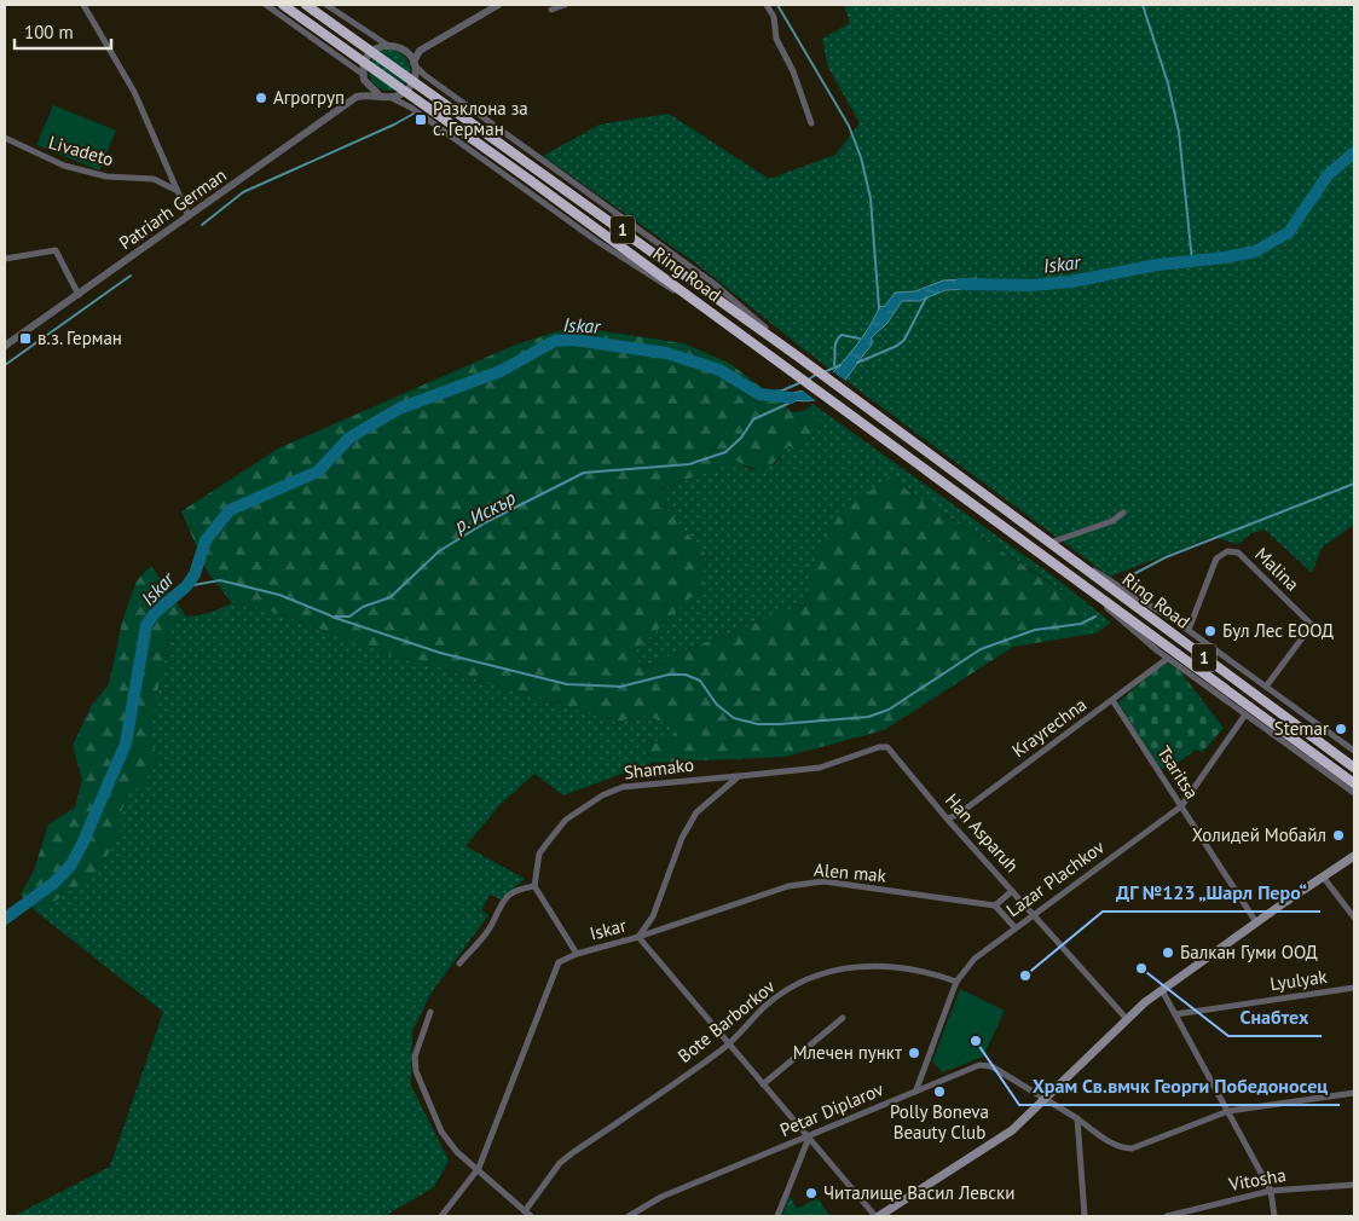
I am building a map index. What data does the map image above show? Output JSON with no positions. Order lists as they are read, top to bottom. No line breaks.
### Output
{"streets":{"highway":["1","Ring Road"],"street":["Livadeto","Patriarh German","Malina","Krayrechna","Shamako","Tsaritsa","Han Asparuh","Alen mak","Lazar Plachkov","Iskar","Lyulyak","Bote Barborkov","Petar Diplarov","Vitosha"]},"crossings":[["Ring Road","Malina"],["Ring Road","Krayrechna"],["Ring Road","Lazar Plachkov"],["Krayrechna","Tsaritsa"],["Krayrechna","Han Asparuh"],["Shamako","Han Asparuh"],["Shamako","Iskar"],["Tsaritsa","Lazar Plachkov"],["Han Asparuh","Lazar Plachkov"],["Han Asparuh","Iskar"],["Alen mak","Iskar"],["Lazar Plachkov","Bote Barborkov"],["Lazar Plachkov","Petar Diplarov"]],"water":["Iskar","р. Искър"],"places":{"other":["Агрогруп","Бул Лес ЕООД","Stemar","Холидей Мобайл","Балкан Гуми ООД","Снабтех","ДГ №123 „Шарл Перо“","Храм Св.вмчк Георги Победоносец","Млечен пункт","Polly Boneva Beauty Club","Читалище Васил Левски"],"transit":["Разклона за с. Герман","в.з. Герман"]},"scale_bar":"100 m"}
